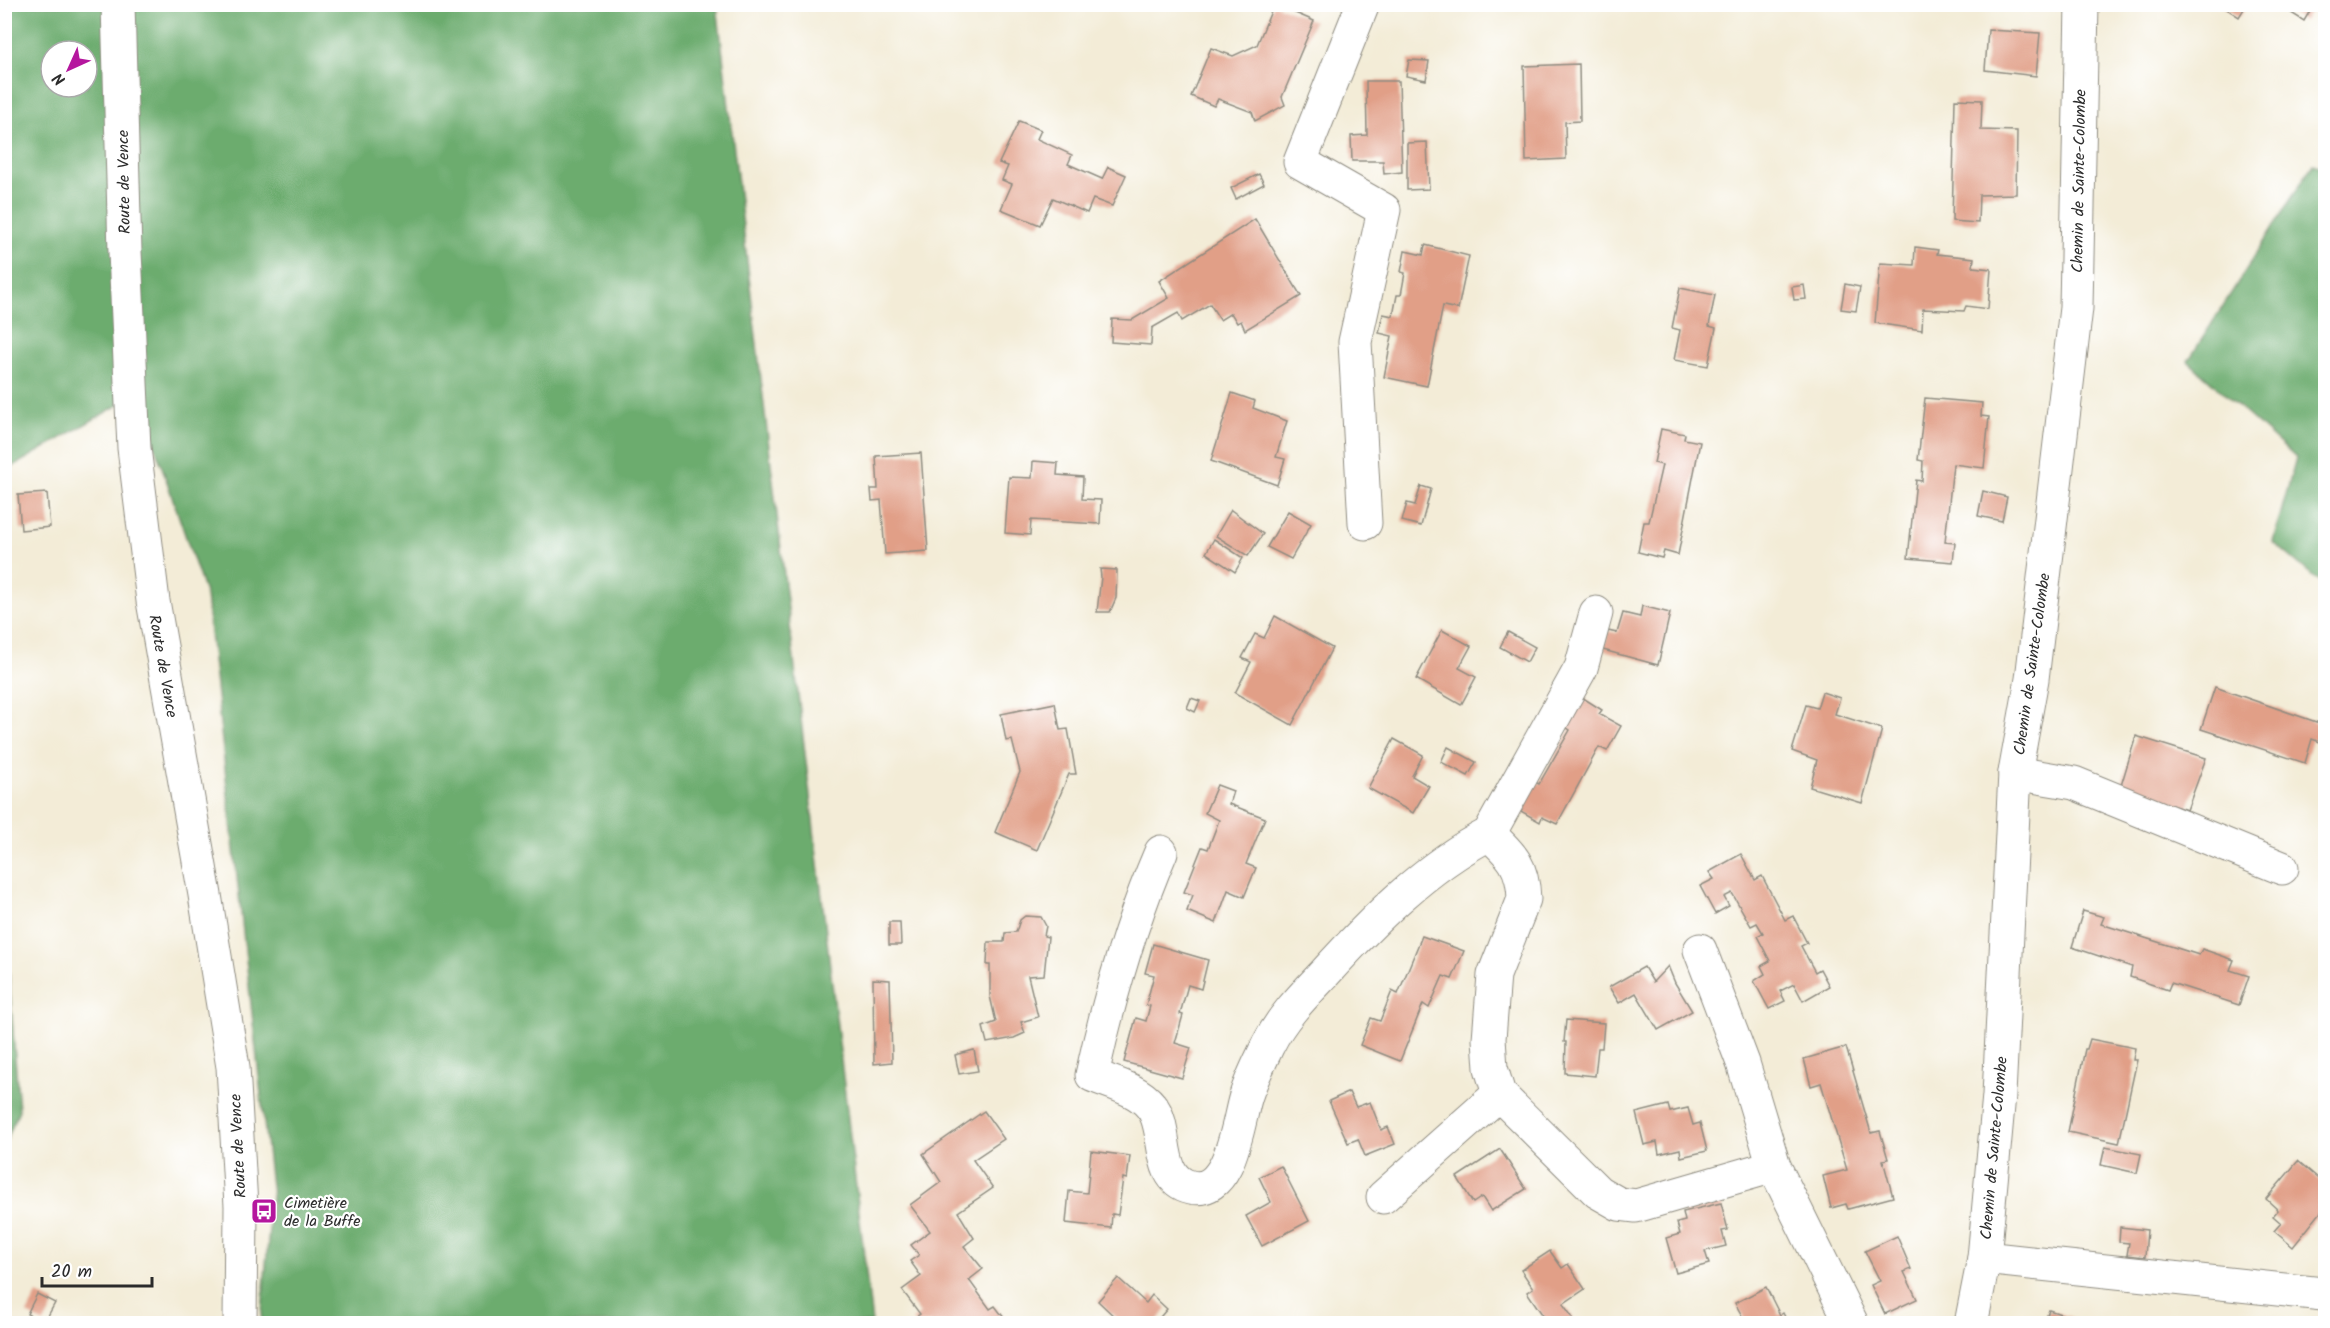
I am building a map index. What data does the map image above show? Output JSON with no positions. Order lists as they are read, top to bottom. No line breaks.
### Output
{"streets":{"street":["Chemin de Sainte-Colombe","Route de Vence"]},"places":{"bus stop":["Cimetière de la Buffe"]},"scale_bar":"20 m","north":"bottom left"}
